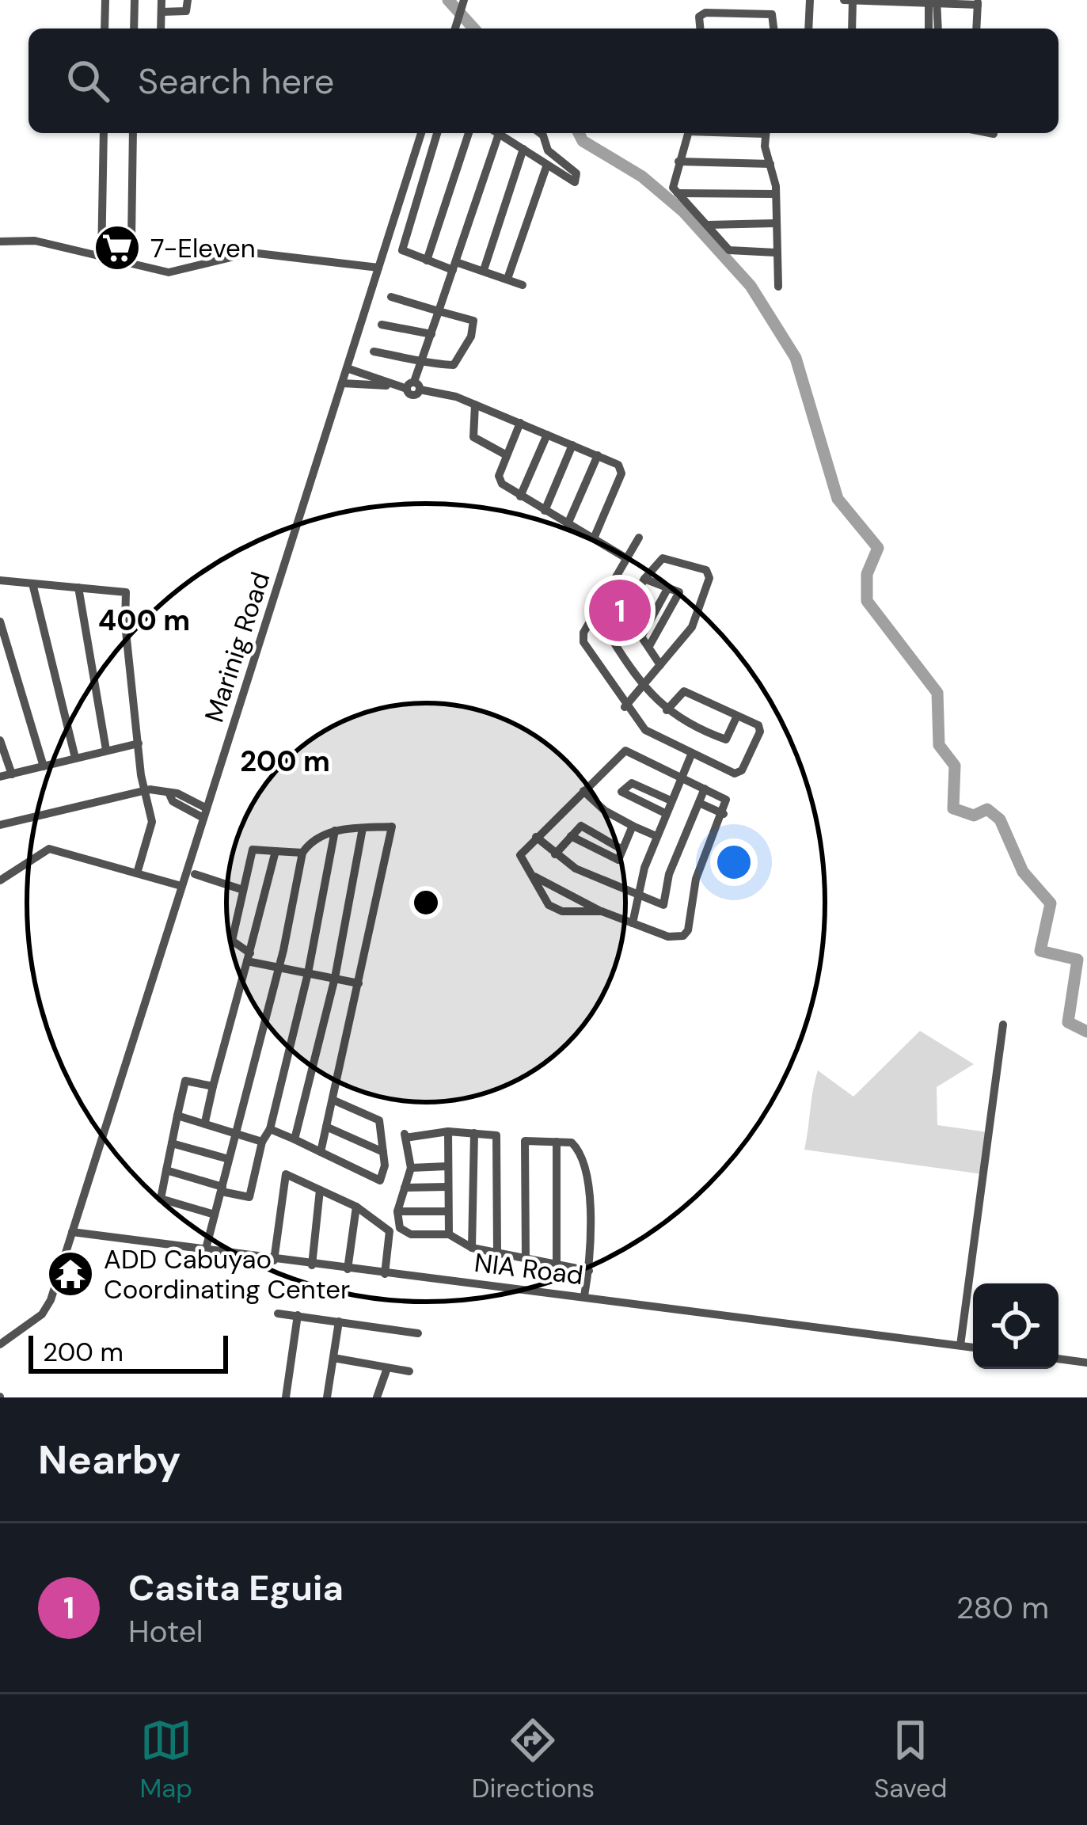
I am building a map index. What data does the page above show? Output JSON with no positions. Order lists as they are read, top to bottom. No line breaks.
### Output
{"streets":{"street":["Marinig Road","NIA Road"]},"crossings":[["Marinig Road","NIA Road"]],"places":{"supermarket":["7-Eleven"],"temple":["ADD Cabuyao Coordinating Center"]},"scale_bar":"200 m","page":{"search":"Search here","pins":"1","scale":"200 m","heading":"Nearby","list":[{"mark":"1","name":"Casita Eguia","note":"Hotel","value":"280 m"}],"nav":["Map","Directions","Saved"]},"rings":["400 m","200 m"]}
